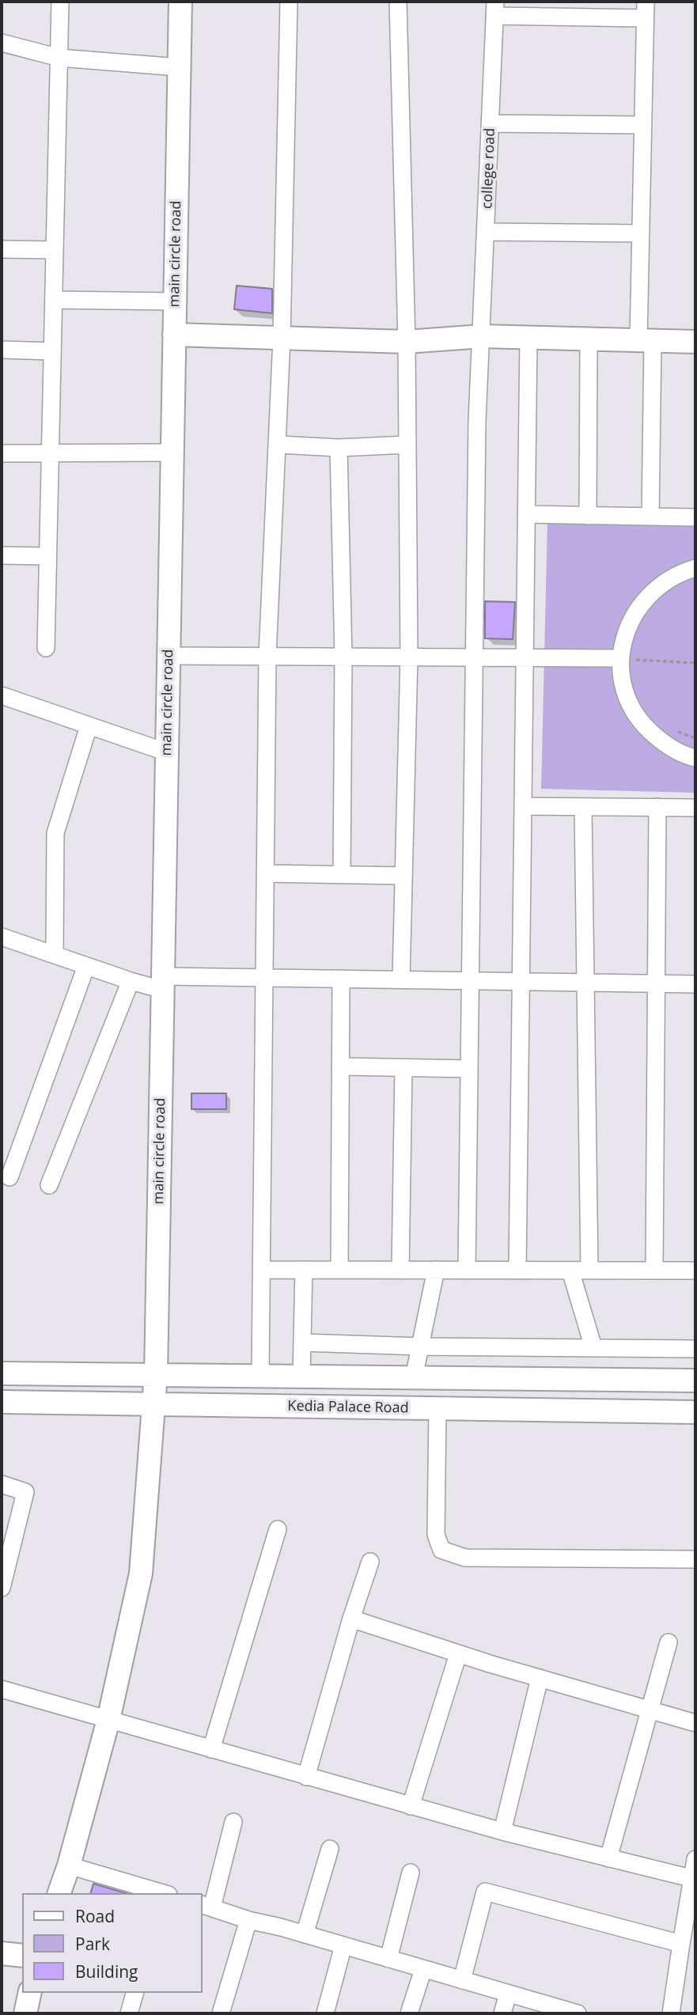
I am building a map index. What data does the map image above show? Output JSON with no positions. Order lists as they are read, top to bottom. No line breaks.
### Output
{"streets":{"street":["college road","main circle road","Kedia Palace Road"]},"crossings":[["main circle road","Kedia Palace Road"]],"legend":["Road","Park","Building"]}
